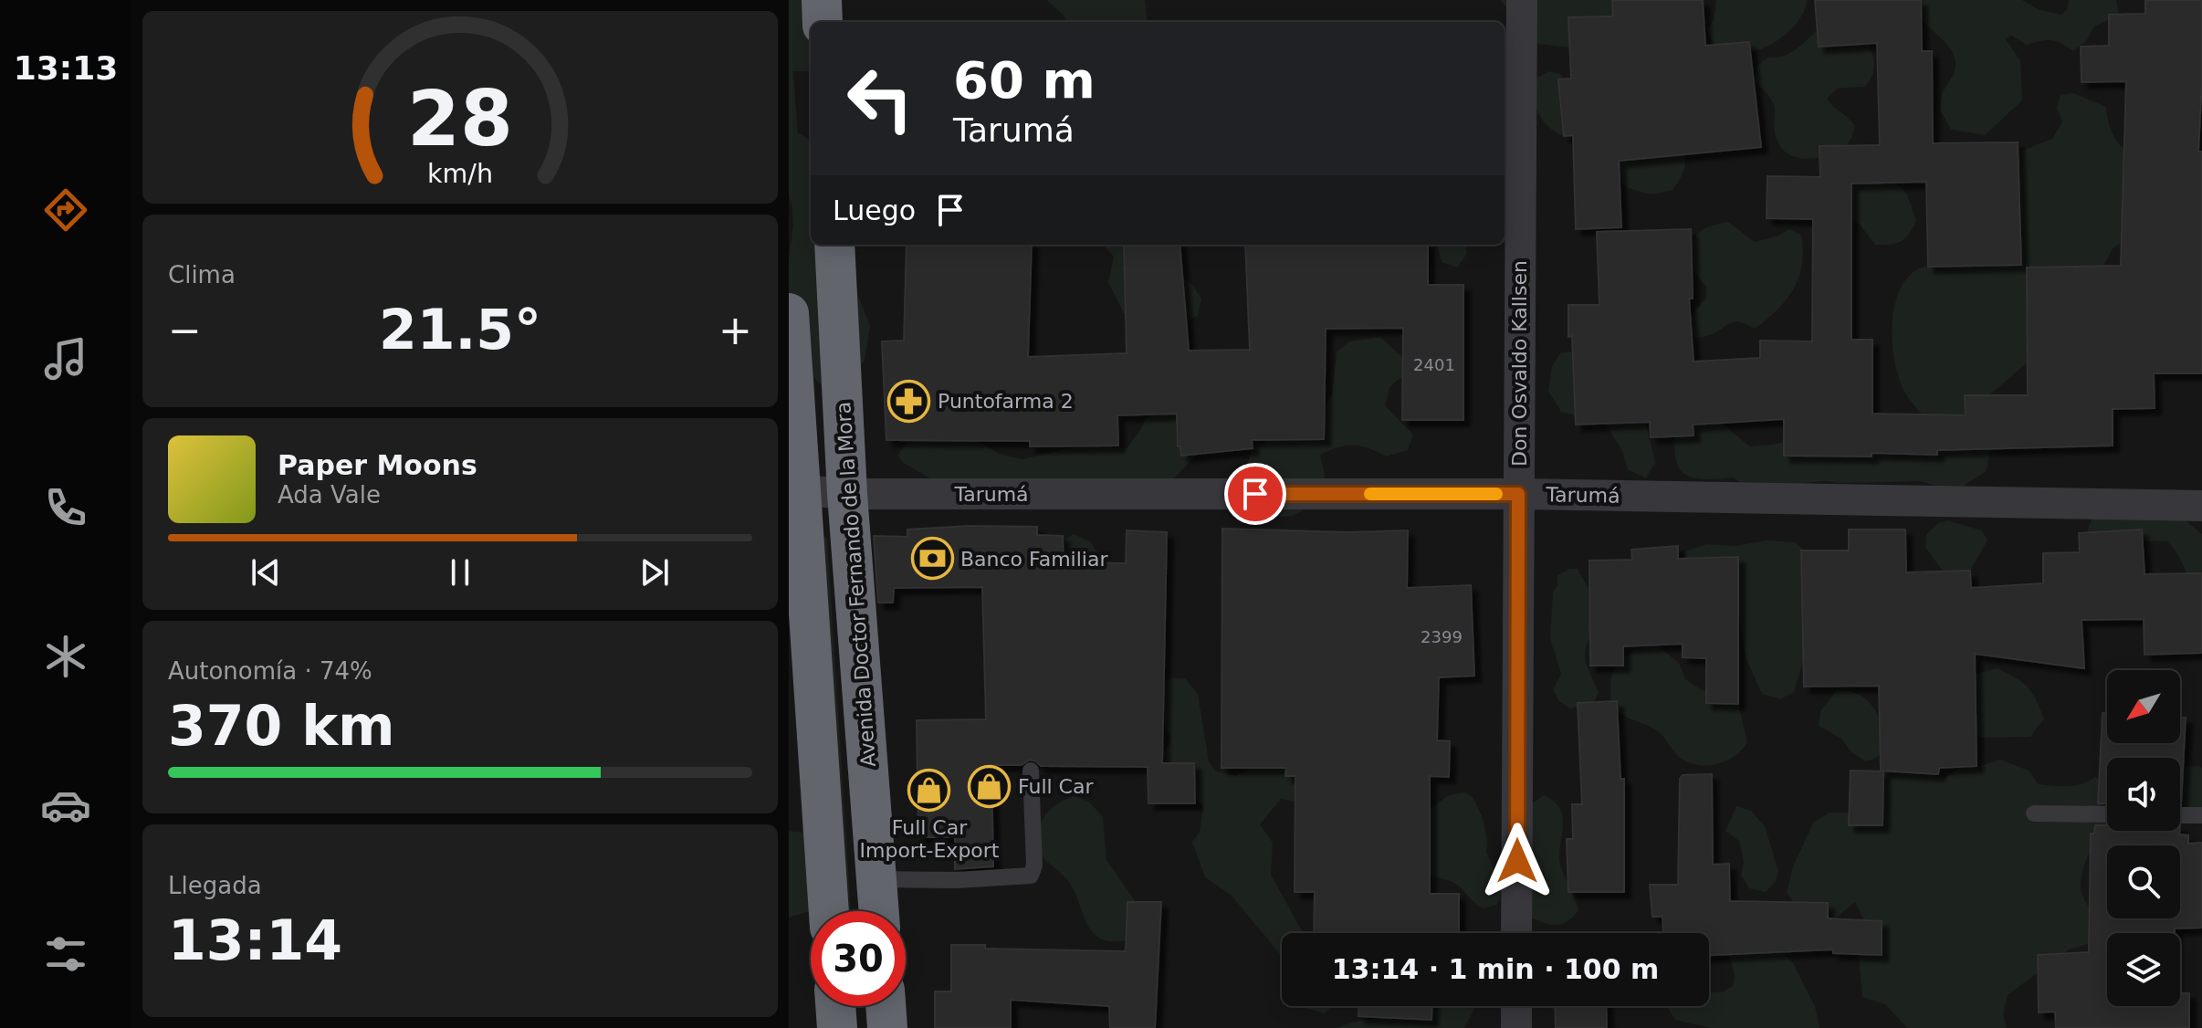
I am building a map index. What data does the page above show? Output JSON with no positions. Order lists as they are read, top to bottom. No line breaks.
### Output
{"streets":{"highway":["Avenida Doctor Fernando de la Mora"],"street":["Don Osvaldo Kallsen","Tarumá"]},"crossings":[["Don Osvaldo Kallsen","Tarumá"],["Tarumá","Avenida Doctor Fernando de la Mora"]],"places":{"pharmacy":["Puntofarma 2"],"bank":["Banco Familiar"],"shop":["Full Car","Full Car Import-Export"]},"house_numbers":["2401","2399"],"north":"bottom left","page":{"tabs":"13:13","turn":["60 m","Tarumá"],"then":"Luego","tile":["Clima",["Autonomía · 74%","370 km"],["Llegada","13:14"]],"heat":["−","21.5°","+"],"song":["Paper Moons","Ada Vale"],"limit":"30","trip":"13:14 · 1 min · 100 m","gauge":["28","km/h"]}}
